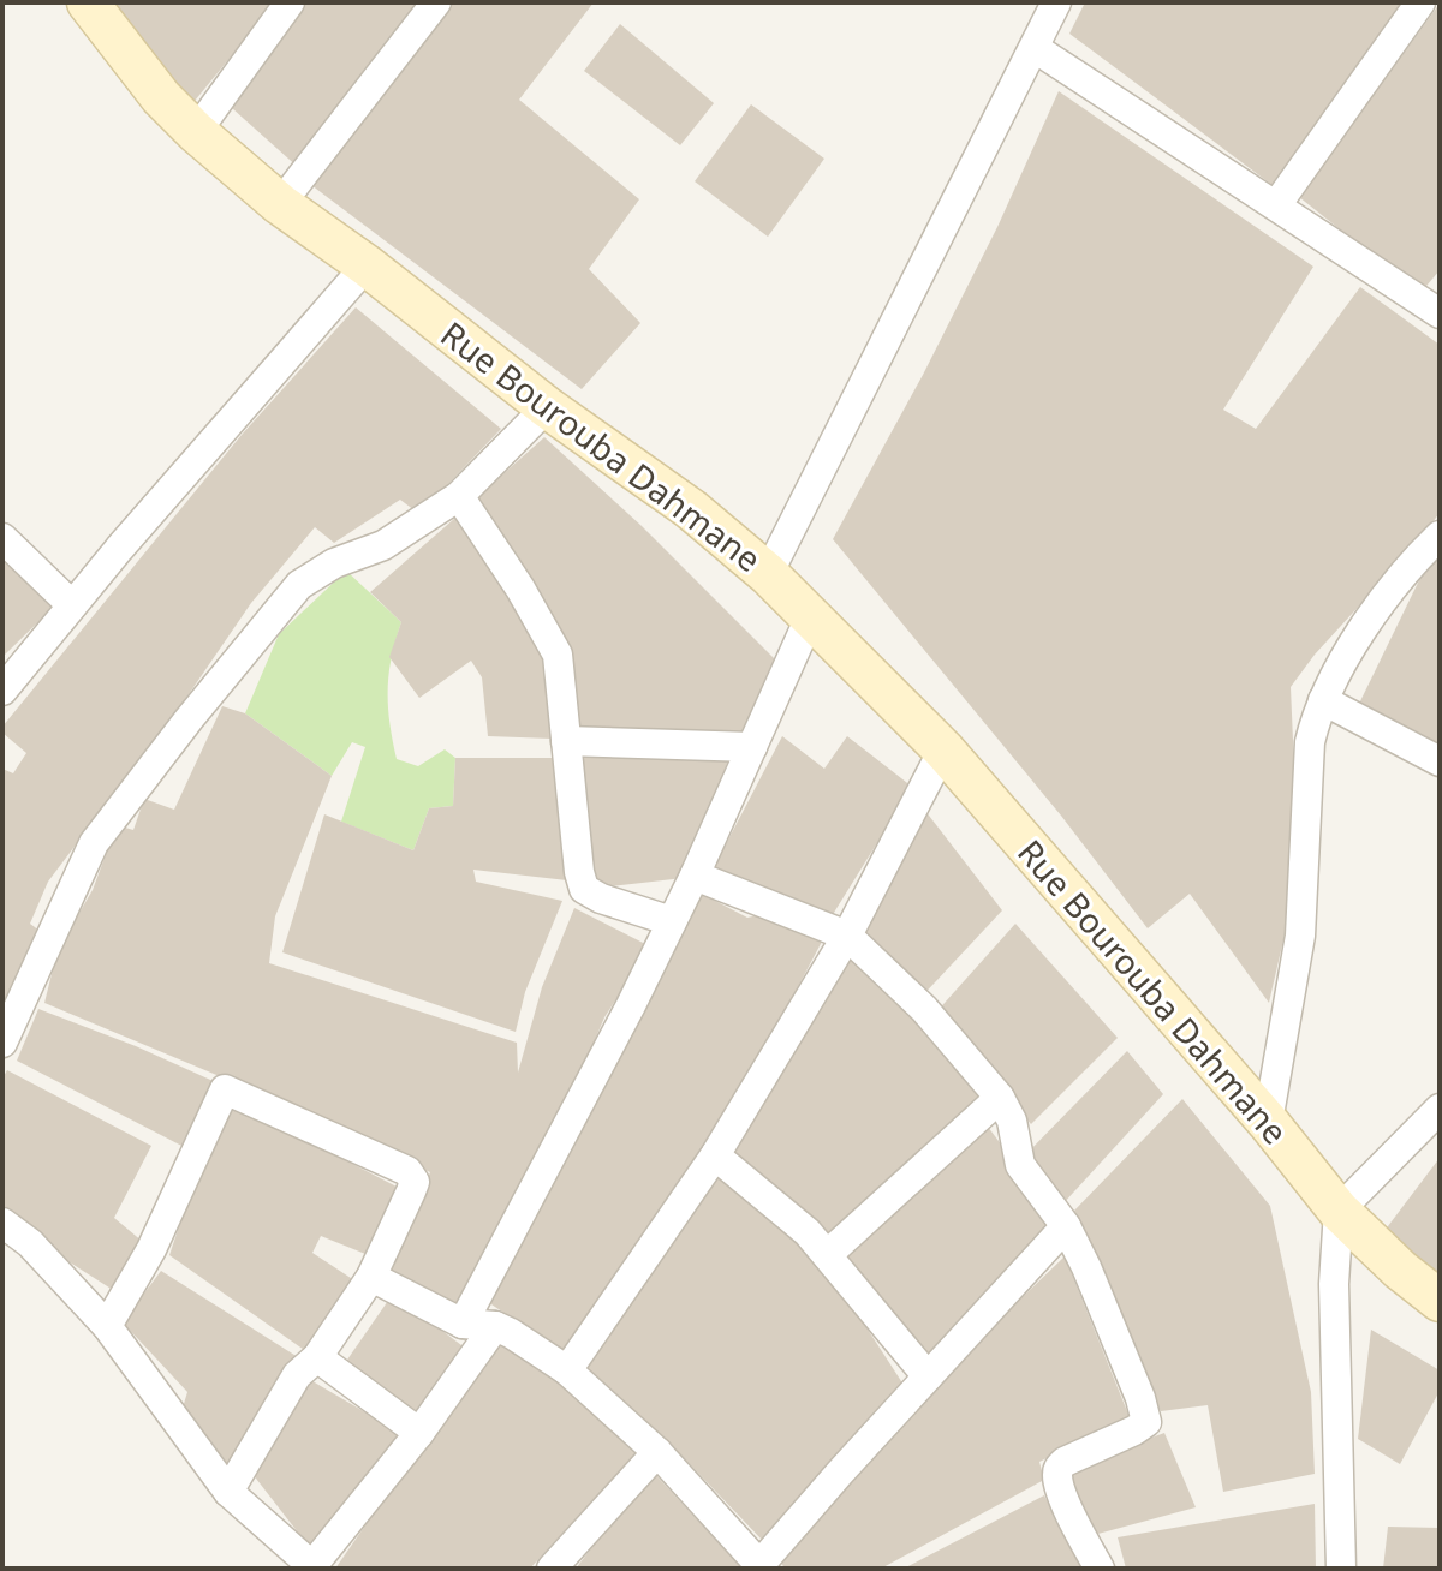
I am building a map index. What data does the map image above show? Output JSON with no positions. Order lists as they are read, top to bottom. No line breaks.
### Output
{"streets":{"street":["Rue Bourouba Dahmane"]}}
